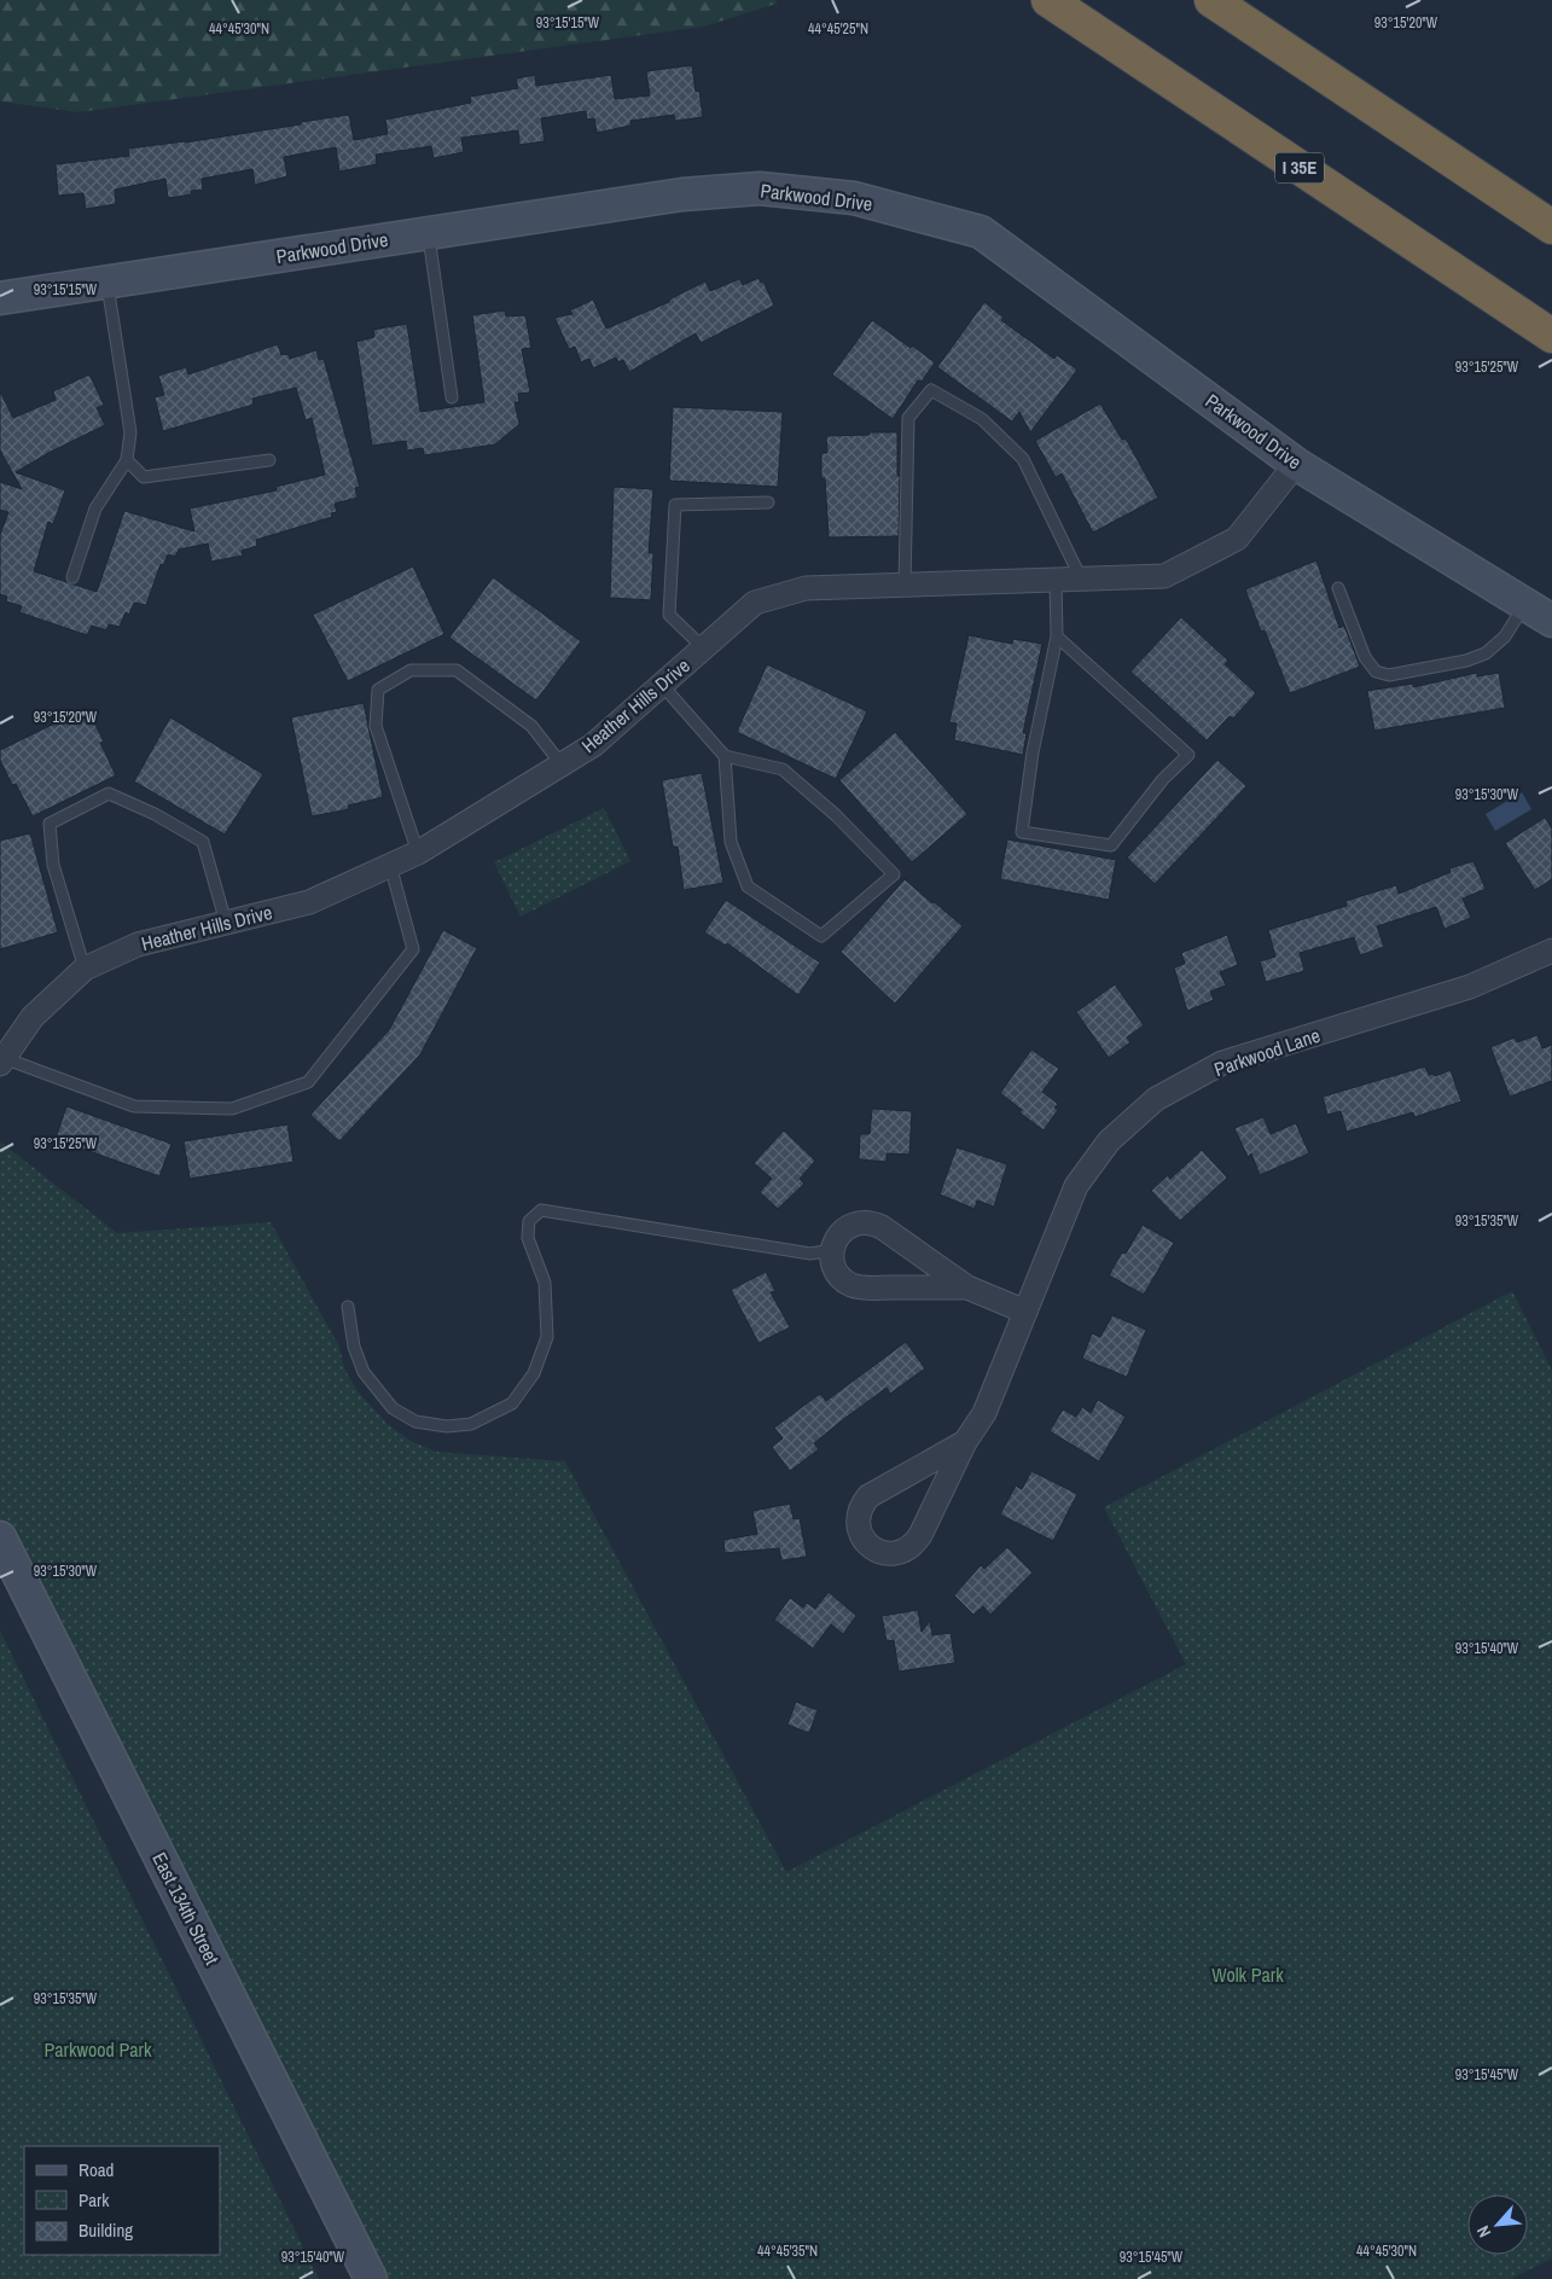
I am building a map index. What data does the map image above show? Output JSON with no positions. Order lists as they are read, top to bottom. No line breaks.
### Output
{"streets":{"highway":["I 35E"],"street":["Parkwood Drive","Heather Hills Drive","Parkwood Lane","East 134th Street"]},"crossings":[["Parkwood Drive","Heather Hills Drive"]],"parks":["Wolk Park","Parkwood Park"],"legend":["Road","Park","Building"],"north":"bottom left","coordinates":["93°15'15\"W","93°15'20\"W","44°45'30\"N","44°45'25\"N","93°15'25\"W","93°15'30\"W","93°15'35\"W","93°15'40\"W","93°15'45\"W","44°45'35\"N"]}
